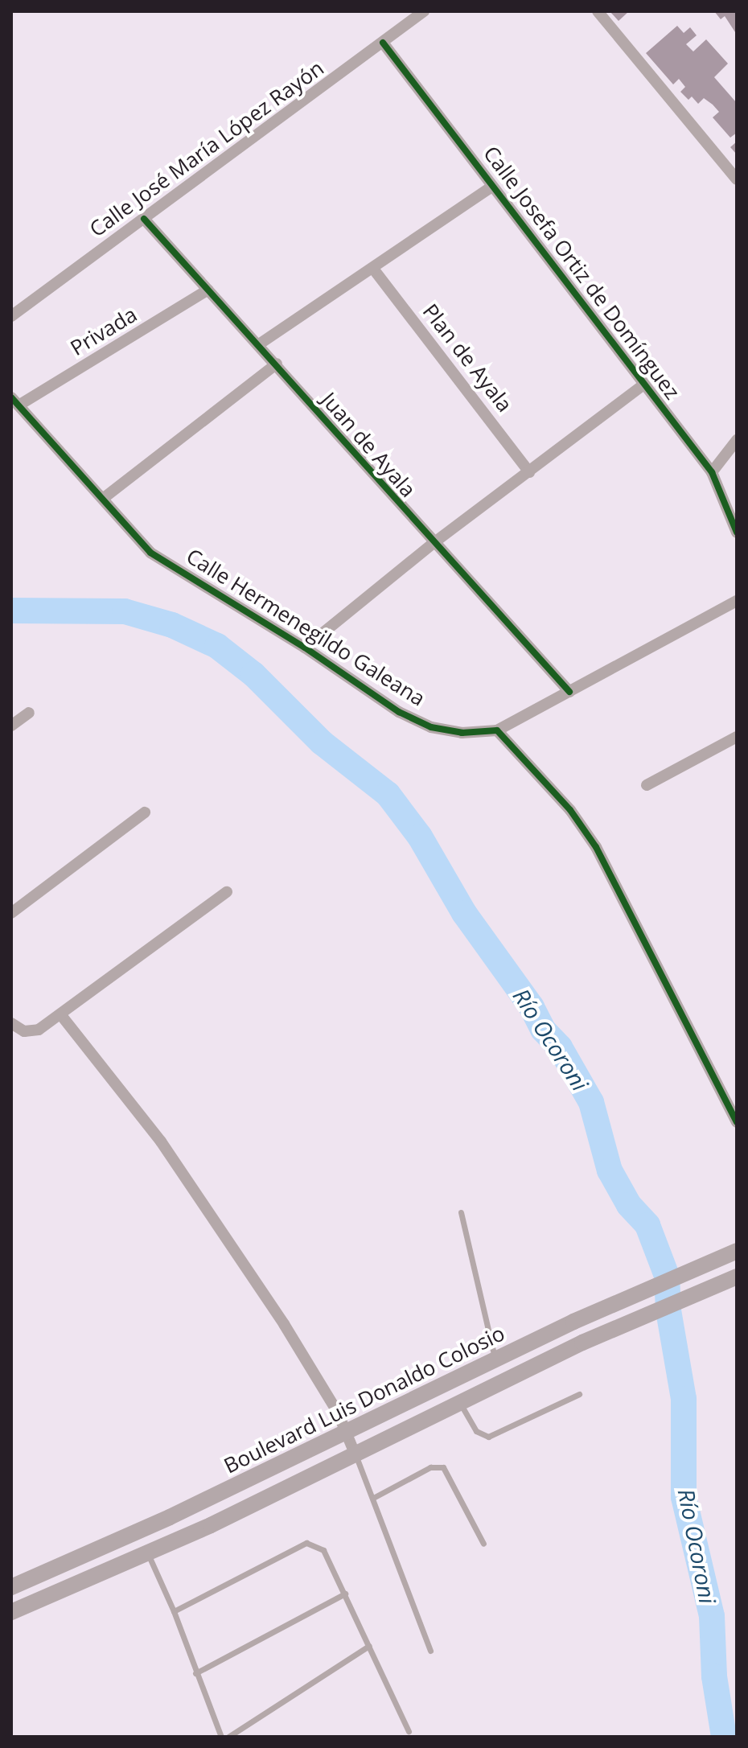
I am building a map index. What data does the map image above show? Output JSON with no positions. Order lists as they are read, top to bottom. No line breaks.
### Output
{"streets":{"main road":["Boulevard Luis Donaldo Colosio"],"street":["Calle José María López Rayón","Calle Josefa Ortiz de Domínguez","Privada","Plan de Ayala","Juan de Ayala","Calle Hermenegildo Galeana"]},"crossings":[["Calle José María López Rayón","Calle Josefa Ortiz de Domínguez"],["Calle José María López Rayón","Juan de Ayala"],["Privada","Juan de Ayala"],["Privada","Calle Hermenegildo Galeana"]],"water":["Río Ocoroni"]}
